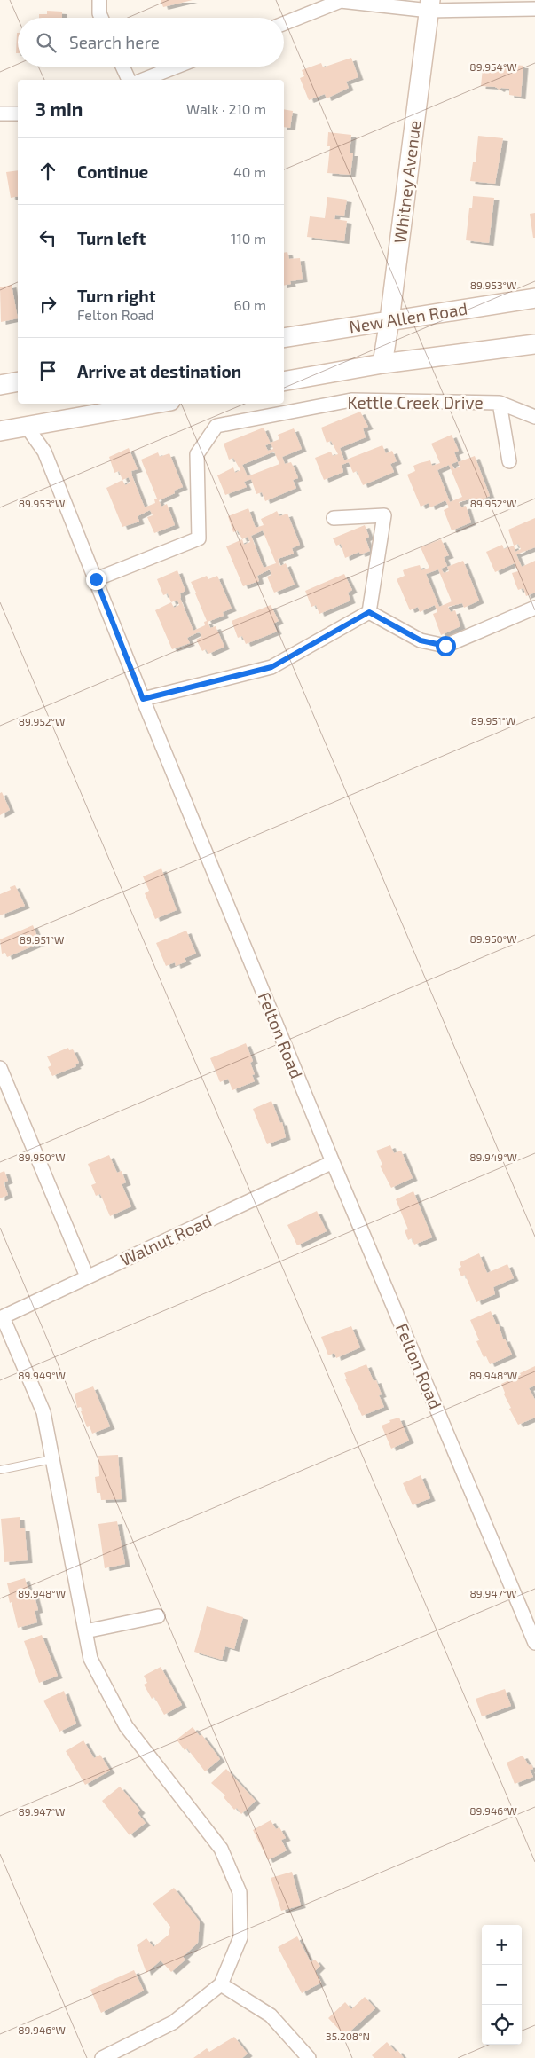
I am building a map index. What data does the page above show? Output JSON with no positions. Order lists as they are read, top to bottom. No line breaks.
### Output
{"streets":{"main road":["Whitney Avenue","New Allen Road"],"street":["Kettle Creek Drive","Felton Road","Walnut Road"]},"crossings":[["Whitney Avenue","New Allen Road"],["Kettle Creek Drive","Felton Road"],["Felton Road","Walnut Road"]],"page":{"search":"Search here","heading":["3 min","Walk · 210 m"],"list":[["Continue","40 m"],["Turn left","110 m"],["Turn right","Felton Road","60 m"],"Arrive at destination"],"map_buttons":["+","−"]},"coordinates":["89.954°W","89.953°W","89.952°W","89.951°W","89.950°W","89.949°W","89.948°W","89.947°W","89.946°W","35.208°N"]}
